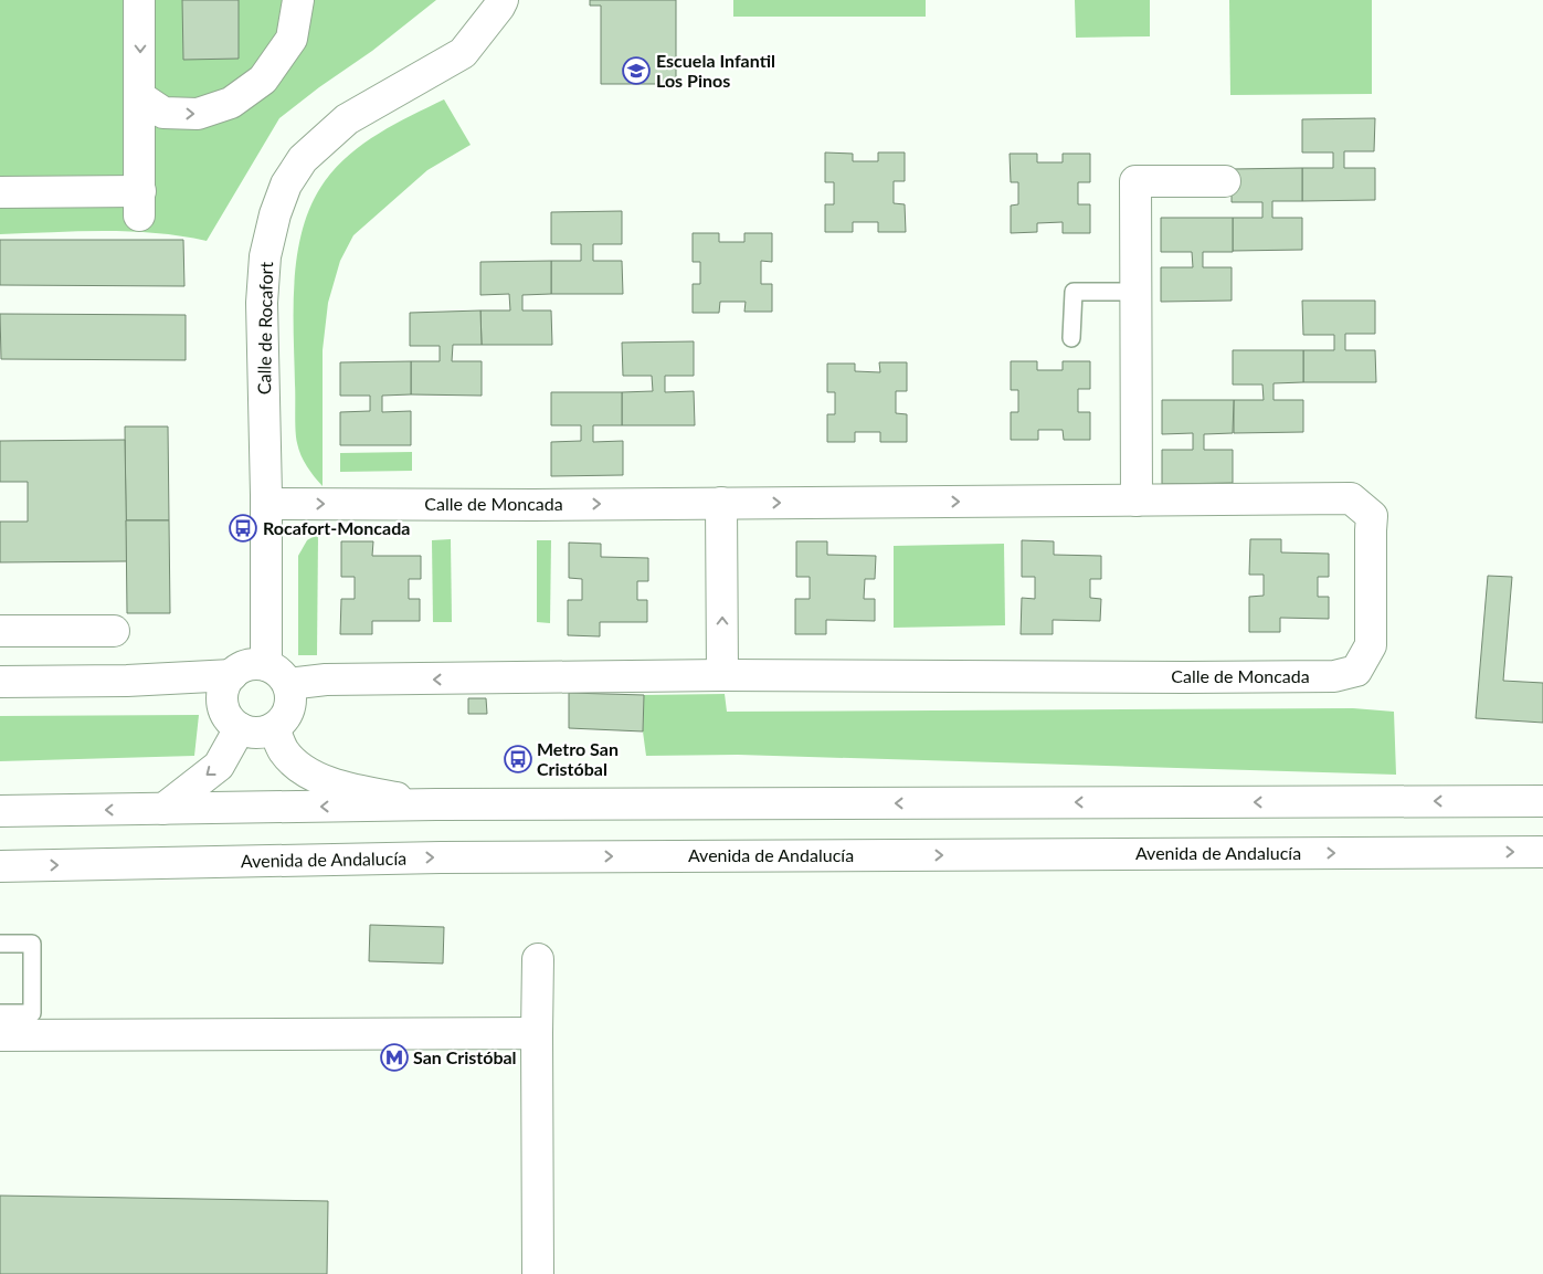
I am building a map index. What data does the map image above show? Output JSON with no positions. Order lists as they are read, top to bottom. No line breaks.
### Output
{"streets":{"street":["Calle de Rocafort","Calle de Moncada","Avenida de Andalucía"]},"crossings":[["Calle de Rocafort","Calle de Moncada"]],"places":{"school or university":["Escuela Infantil Los Pinos"],"bus stop":["Rocafort-Moncada","Metro San Cristóbal"],"metro station":["San Cristóbal"]}}
